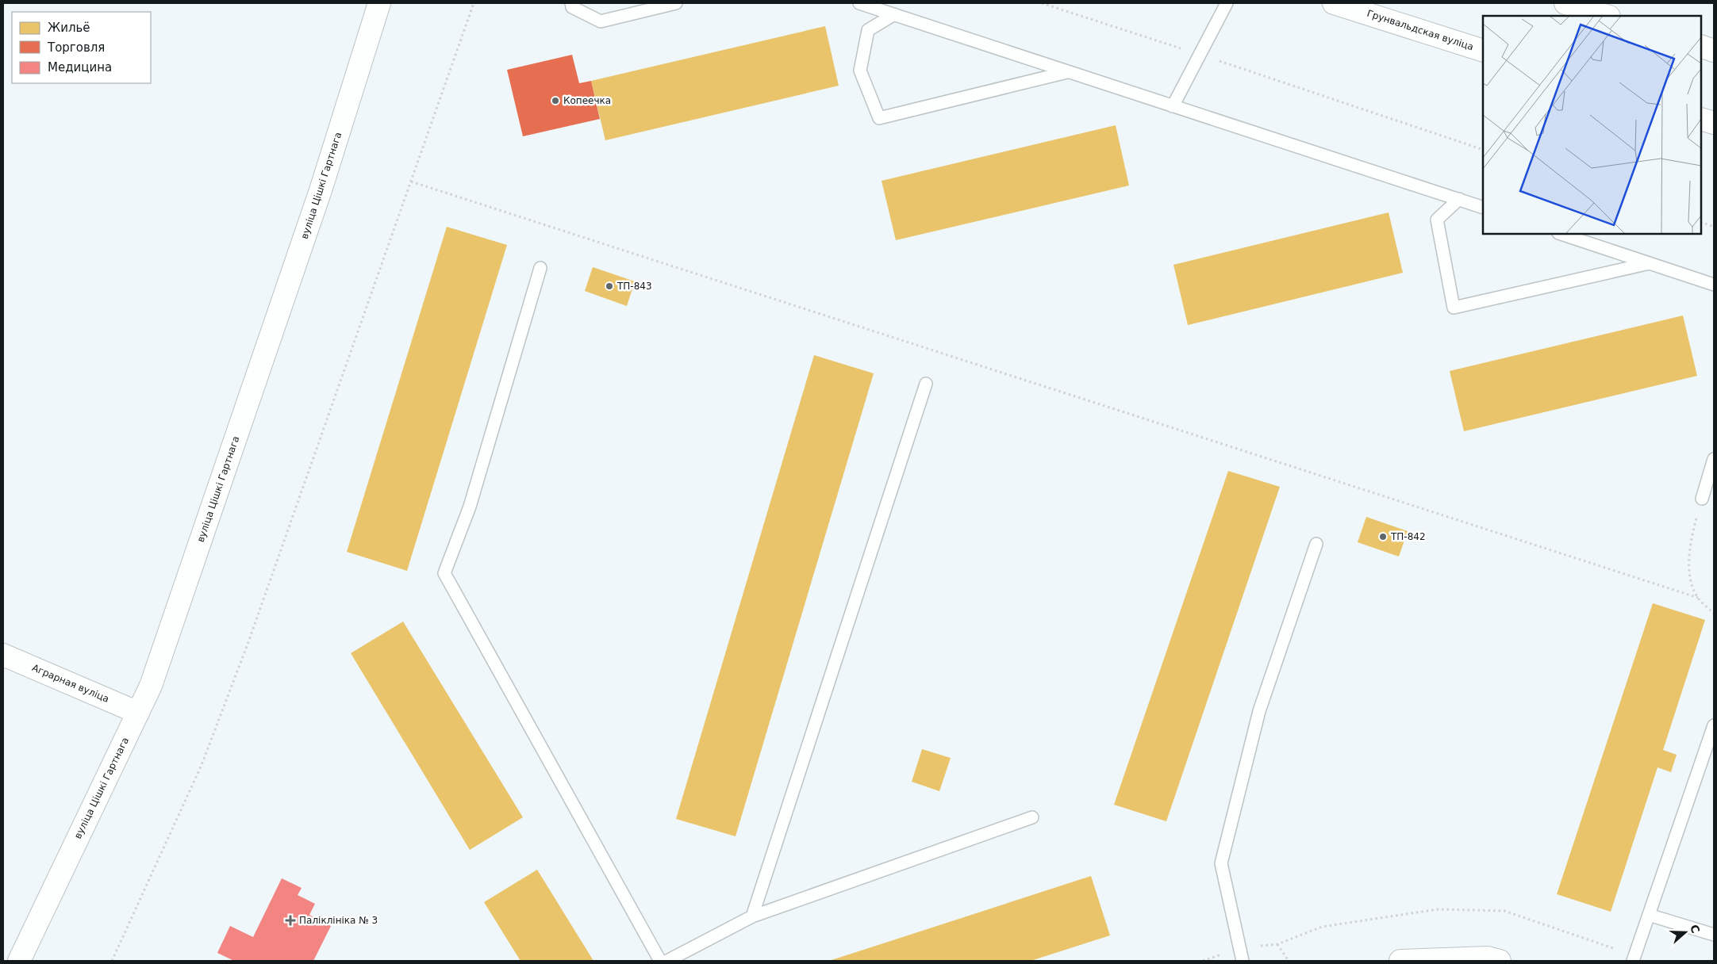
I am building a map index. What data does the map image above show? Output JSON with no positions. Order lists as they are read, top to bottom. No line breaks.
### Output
{"streets":{"street":["Грунвальдская вуліца","вуліца Цішкі Гартнага","Аграрная вуліца"]},"crossings":[["вуліца Цішкі Гартнага","Аграрная вуліца"]],"places":{"other":["Копеечка","ТП-843","ТП-842"],"health":["Паліклініка № 3"]},"legend":["Жильё","Торговля","Медицина"],"north":"right"}
